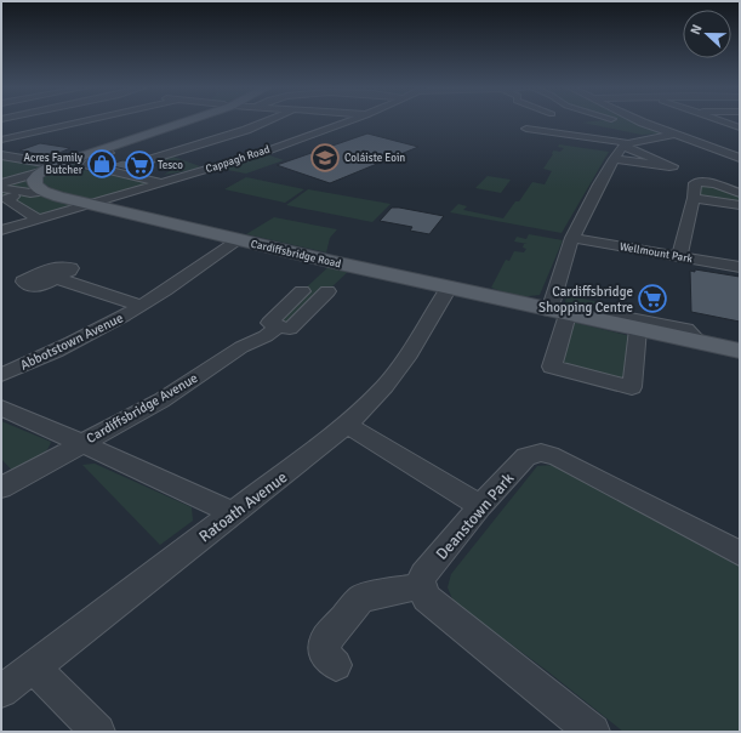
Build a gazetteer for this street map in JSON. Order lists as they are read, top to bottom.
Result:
{
  "streets": {
    "main road": ["Cardiffsbridge Road"],
    "street": [
      "Cappagh Road",
      "Wellmount Park",
      "Abbotstown Avenue",
      "Cardiffsbridge Avenue",
      "Ratoath Avenue",
      "Deanstown Park"
    ]
  },
  "crossings": [
    ["Cappagh Road", "Cardiffsbridge Road"],
    ["Cardiffsbridge Road", "Abbotstown Avenue"],
    ["Cardiffsbridge Road", "Ratoath Avenue"]
  ],
  "places": {
    "school or university": ["Coláiste Eoin"],
    "shop": ["Acres Family Butcher"],
    "supermarket": ["Tesco", "Cardiffsbridge Shopping Centre"]
  },
  "north": "left"
}
